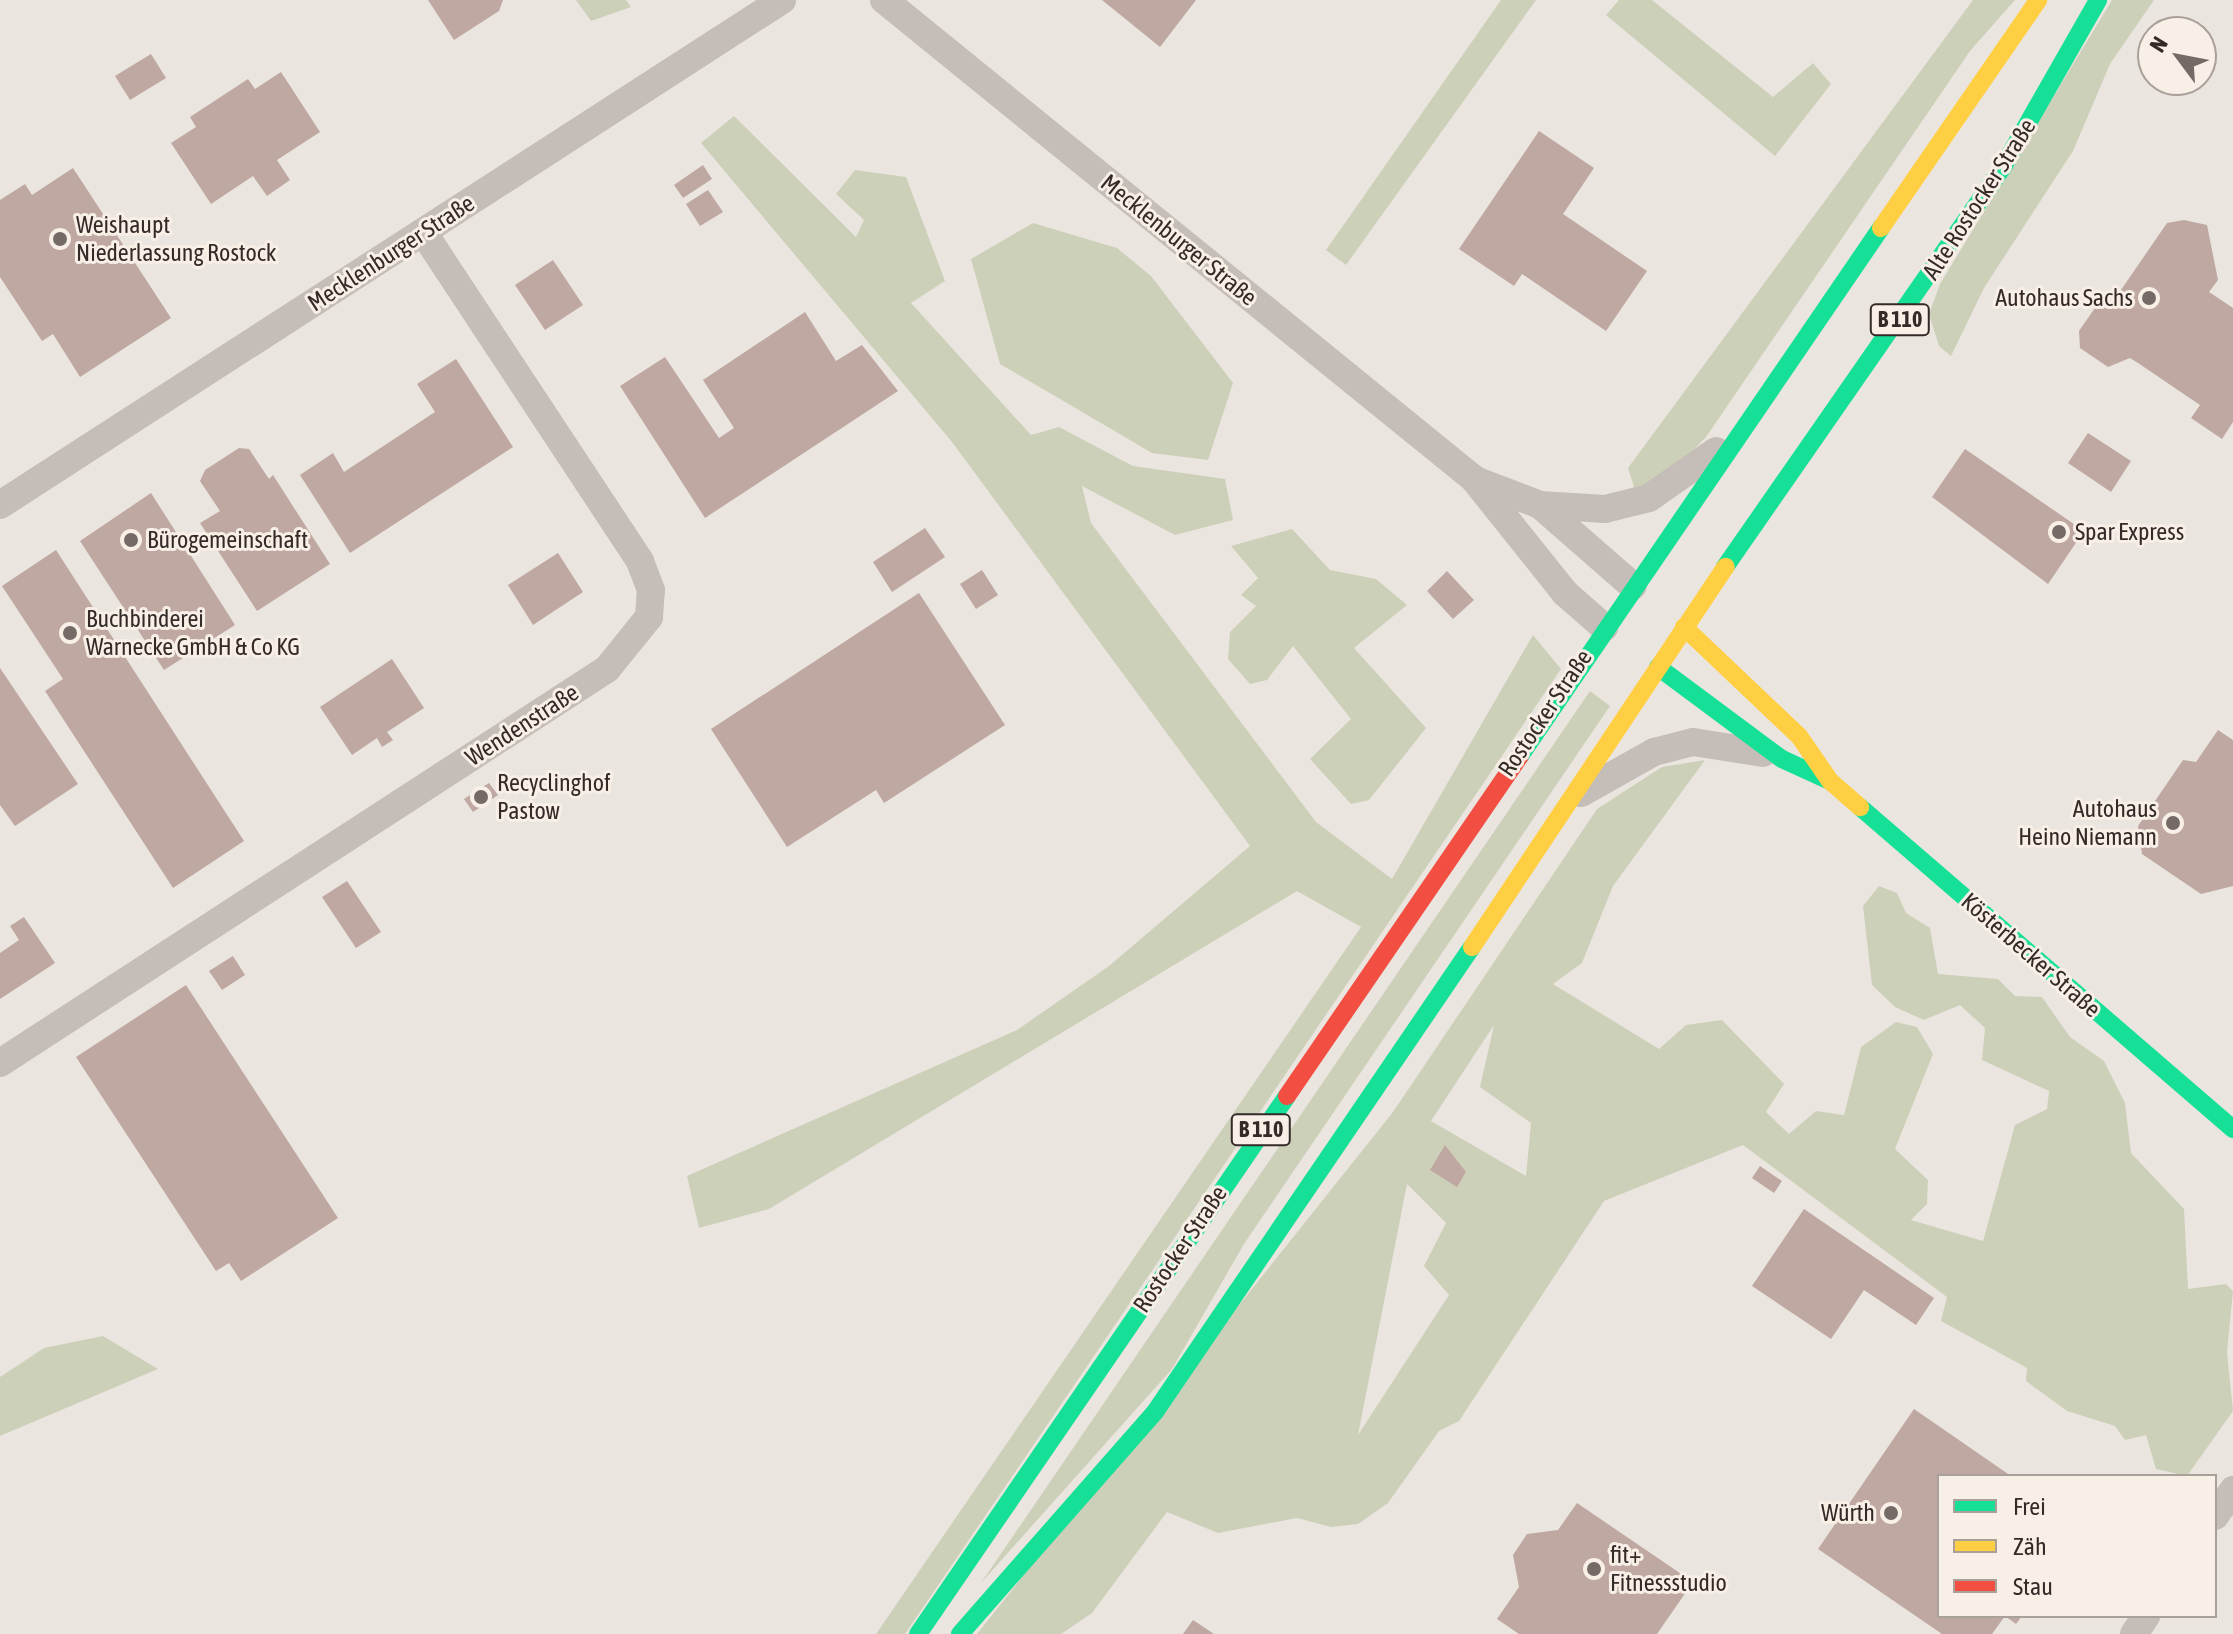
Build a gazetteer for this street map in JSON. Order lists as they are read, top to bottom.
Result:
{
  "streets": {
    "main road": [
      "Alte Rostocker Straße",
      "B 110",
      "Rostocker Straße",
      "Kösterbecker Straße"
    ],
    "street": ["Mecklenburger Straße", "Wendenstraße"]
  },
  "crossings": [
    ["Alte Rostocker Straße", "B 110"],
    ["Alte Rostocker Straße", "Kösterbecker Straße"],
    ["Mecklenburger Straße", "B 110"],
    ["Mecklenburger Straße", "Rostocker Straße"],
    ["Mecklenburger Straße", "Wendenstraße"],
    ["B 110", "Rostocker Straße"],
    ["B 110", "Kösterbecker Straße"]
  ],
  "places": [
    "Weishaupt Niederlassung Rostock",
    "Autohaus Sachs",
    "Spar Express",
    "Bürogemeinschaft",
    "Buchbinderei Warnecke GmbH & Co KG",
    "Recyclinghof Pastow",
    "Autohaus Heino Niemann",
    "Würth",
    "fit+ Fitnessstudio"
  ],
  "legend": ["Frei", "Zäh", "Stau"],
  "north": "top left"
}
